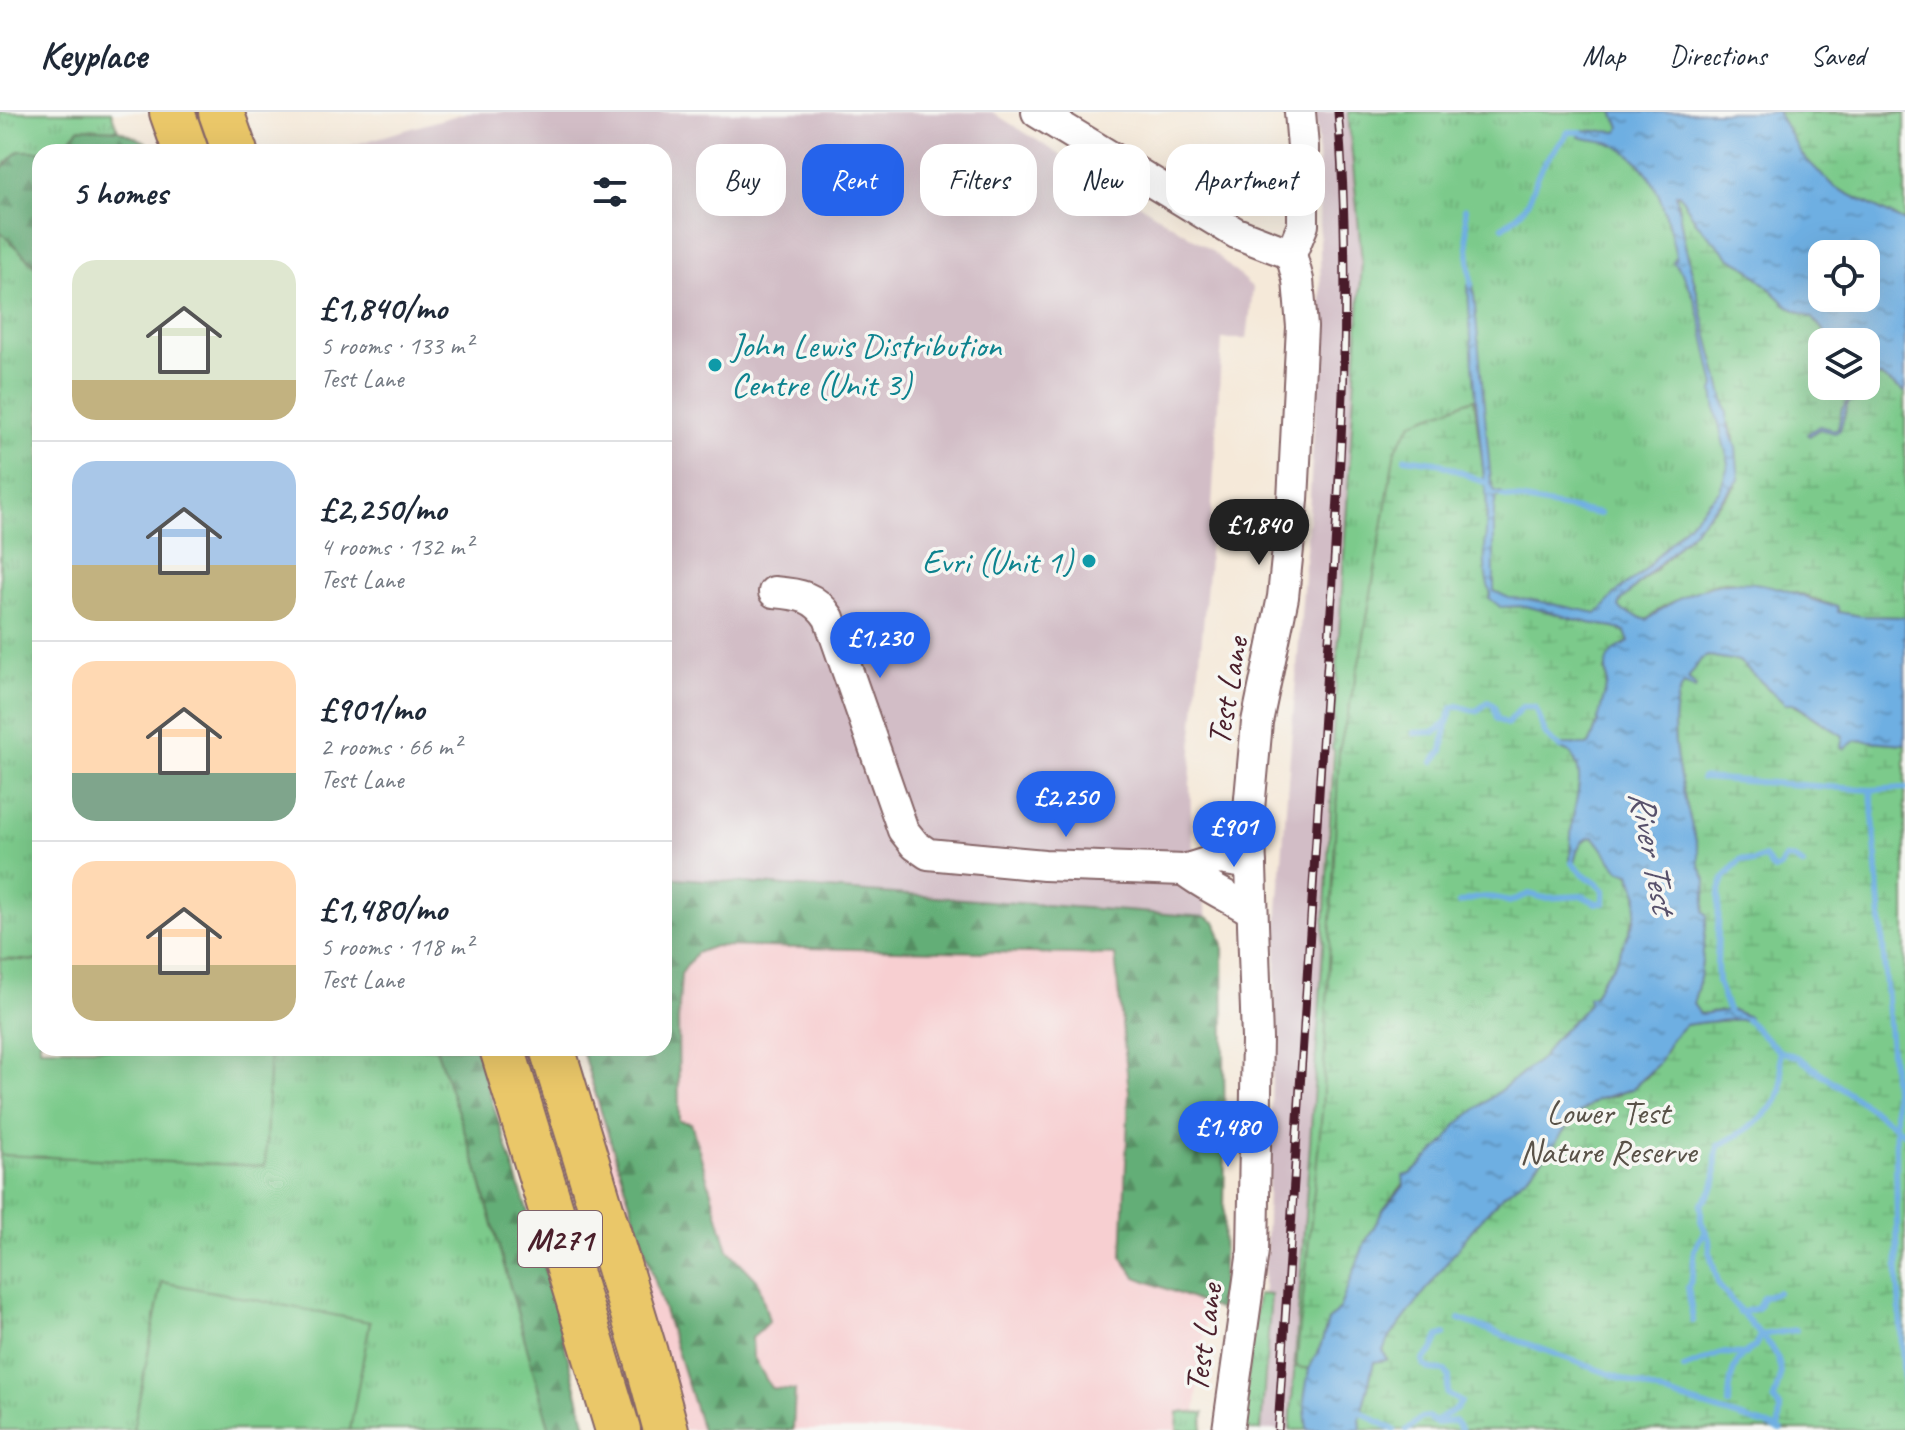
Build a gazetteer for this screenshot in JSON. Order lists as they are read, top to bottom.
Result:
{
  "streets": {
    "highway": ["M271"],
    "street": ["Test Lane"]
  },
  "water": ["River Test"],
  "parks": ["Lower Test Nature Reserve"],
  "places": ["John Lewis Distribution Centre (Unit 3)", "Evri (Unit 1)"],
  "page": {
    "header": "Keyplace",
    "nav": ["Map", "Directions", "Saved"],
    "chip": [
      "Buy",
      "Rent",
      "Filters",
      "New",
      "Apartment"
    ],
    "heading": "5 homes",
    "list": [
      {
        "name": "£1,840/mo",
        "note": "5 rooms · 133 m² · Test Lane"
      },
      {
        "name": "£2,250/mo",
        "note": "4 rooms · 132 m² · Test Lane"
      },
      {
        "name": "£901/mo",
        "note": "2 rooms · 66 m² · Test Lane"
      },
      {
        "name": "£1,480/mo",
        "note": "5 rooms · 118 m² · Test Lane"
      }
    ],
    "price": [
      "£1,840",
      "£1,230",
      "£2,250",
      "£901",
      "£1,480"
    ]
  }
}
